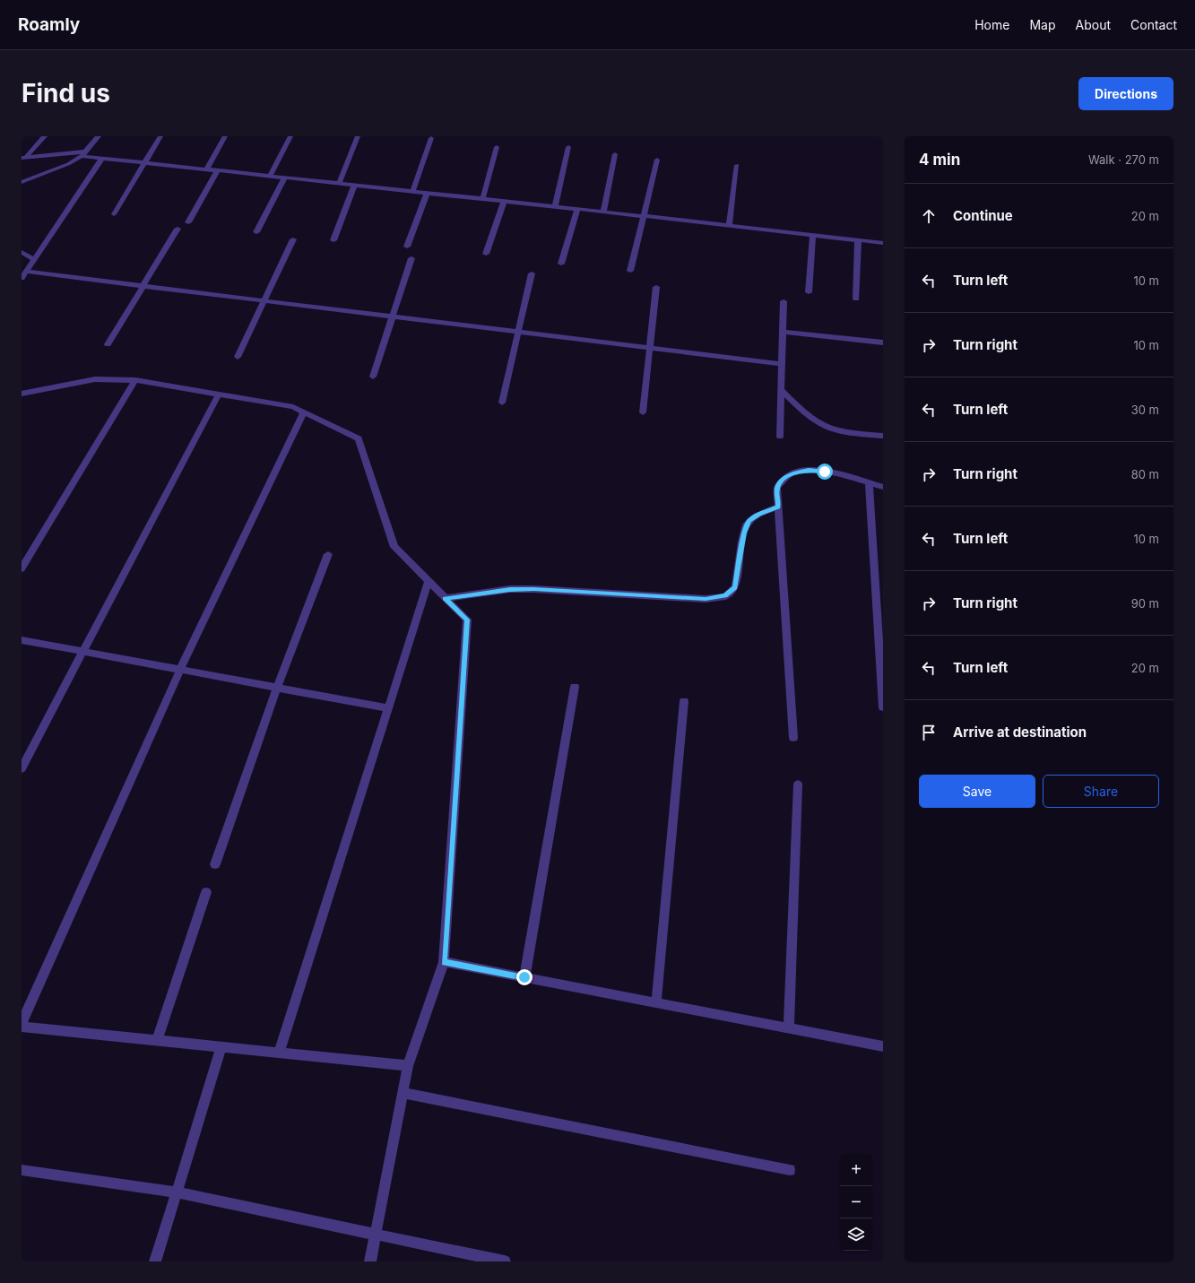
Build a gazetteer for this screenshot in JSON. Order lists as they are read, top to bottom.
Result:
{
  "page": {
    "header": "Roamly",
    "nav": [
      "Home",
      "Map",
      "About",
      "Contact"
    ],
    "buttons": [
      "Directions",
      ["Save", "Share"]
    ],
    "title": "Find us",
    "heading": ["4 min", "Walk · 270 m"],
    "list": [
      ["Continue", "20 m"],
      ["Turn left", "10 m"],
      ["Turn right", "10 m"],
      ["Turn left", "30 m"],
      ["Turn right", "80 m"],
      ["Turn left", "10 m"],
      ["Turn right", "90 m"],
      ["Turn left", "20 m"],
      "Arrive at destination"
    ],
    "map_buttons": ["+", "−"]
  }
}
